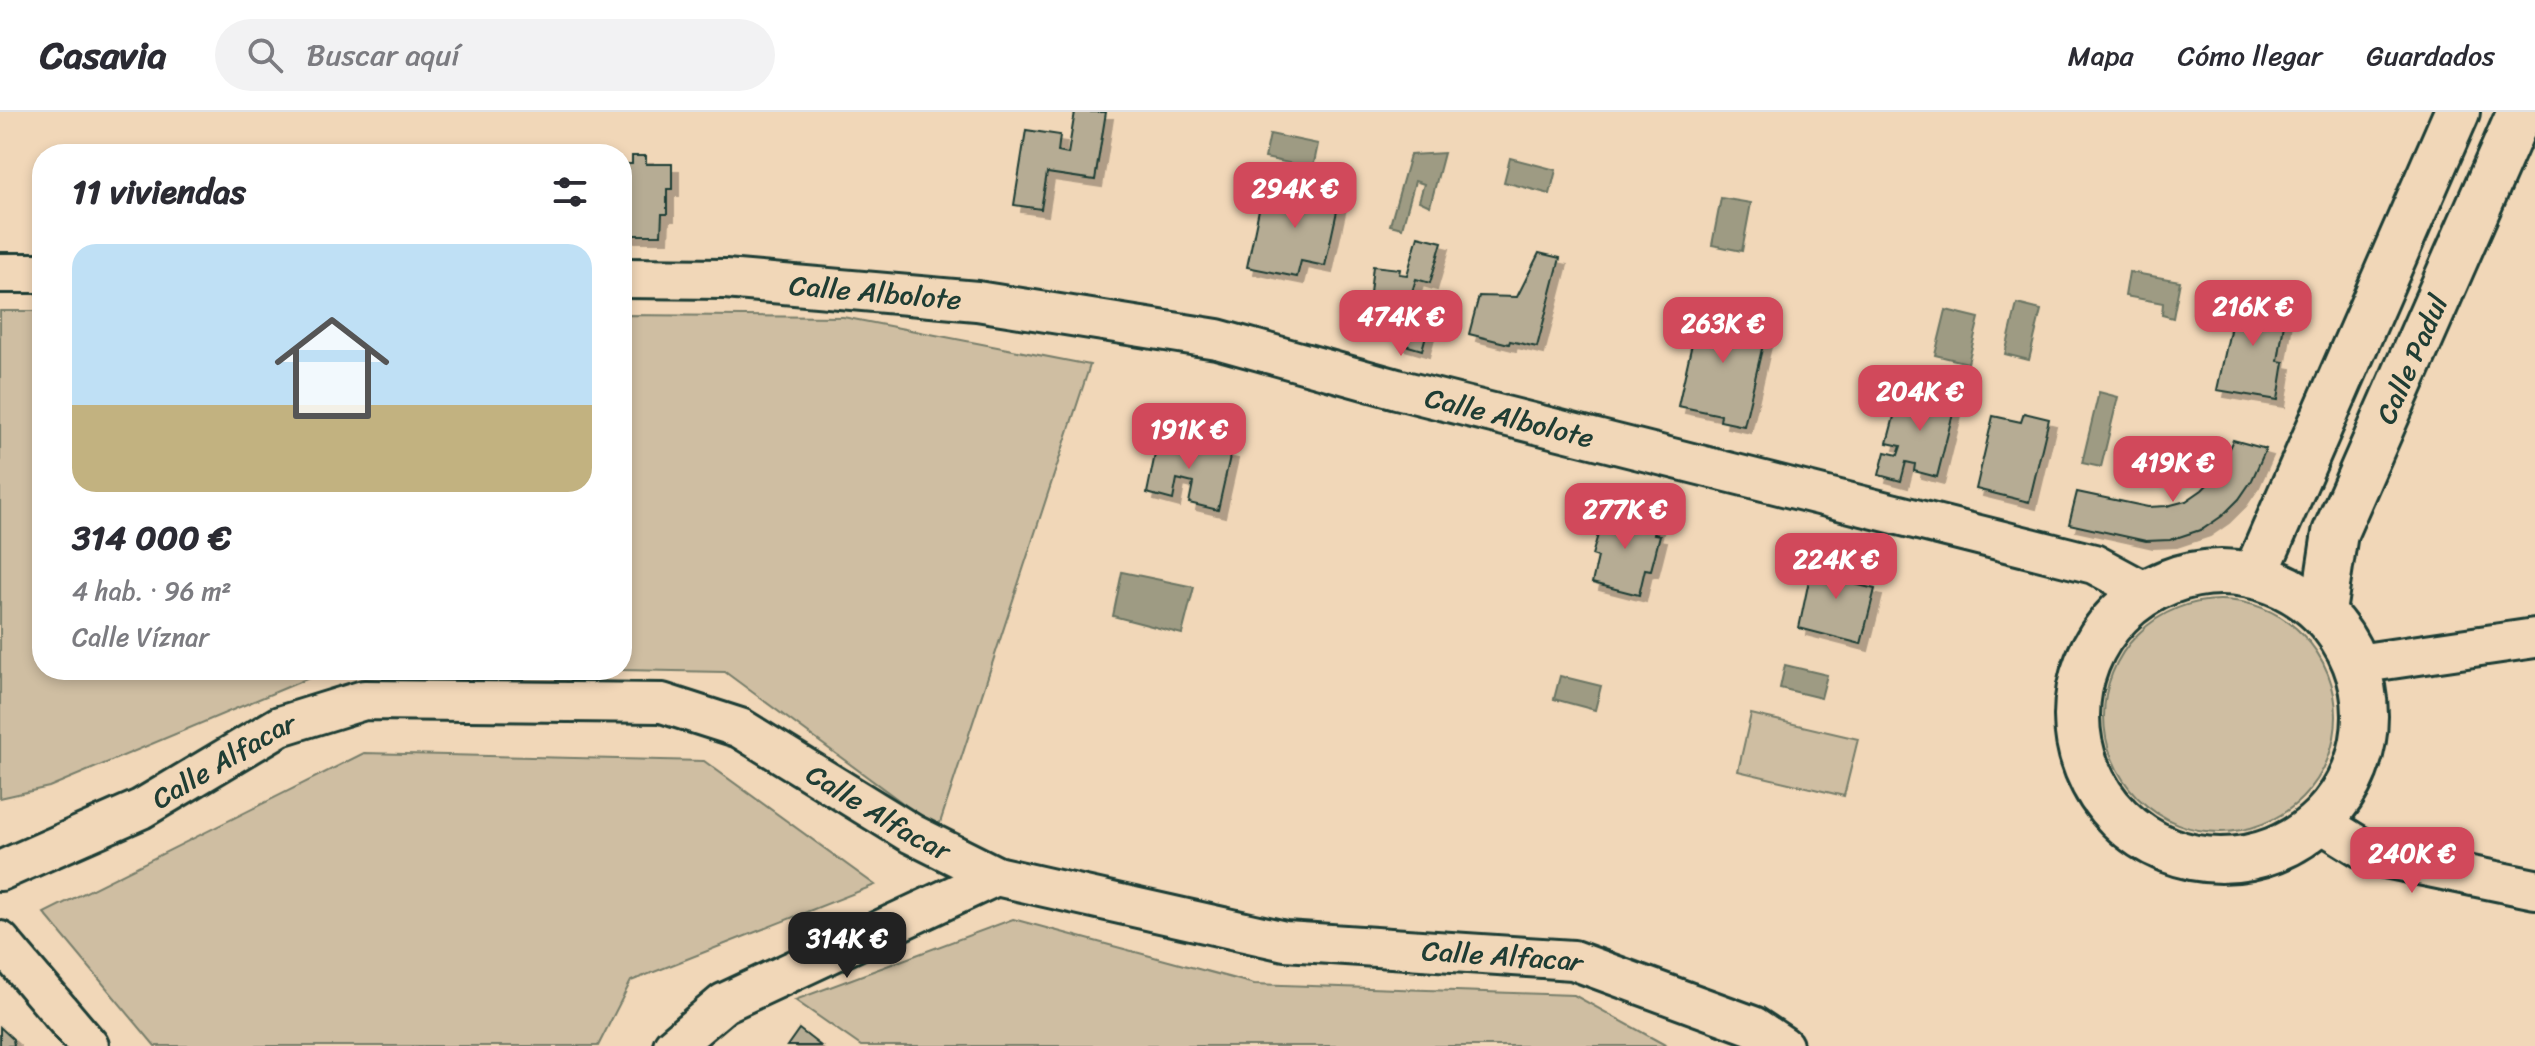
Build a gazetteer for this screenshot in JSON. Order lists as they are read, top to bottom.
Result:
{
  "streets": {
    "street": ["Calle Albolote", "Calle Padul", "Calle Alfacar"]
  },
  "page": {
    "header": "Casavia",
    "search": "Buscar aquí",
    "nav": ["Mapa", "Cómo llegar", "Guardados"],
    "heading": "11 viviendas",
    "price": [
      "294K €",
      "216K €",
      "474K €",
      "263K €",
      "204K €",
      "191K €",
      "419K €",
      "277K €",
      "224K €",
      "240K €",
      "314K €"
    ],
    "list": [
      {
        "name": "314 000 €",
        "note": "4 hab. · 96 m² · Calle Víznar"
      }
    ]
  }
}
